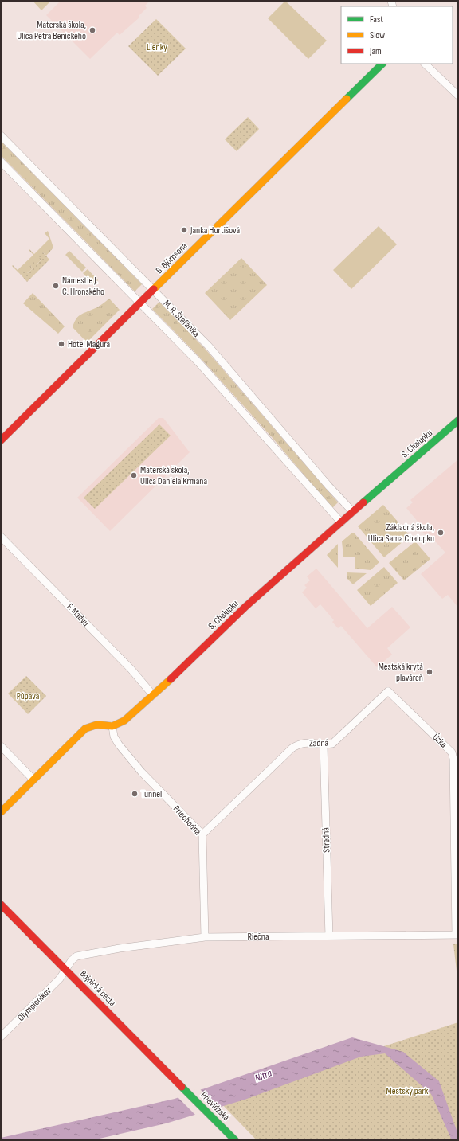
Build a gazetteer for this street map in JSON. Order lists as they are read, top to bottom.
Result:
{
  "streets": {
    "street": [
      "B. Bjőrnsona",
      "M. R. Štefánika",
      "S. Chalupku",
      "F. Madvu",
      "Úzka",
      "Zadná",
      "Priechodná",
      "Stredná",
      "Riečna",
      "Bojnická cesta",
      "Olympionikov",
      "Prievidzská"
    ]
  },
  "crossings": [
    ["B. Bjőrnsona", "M. R. Štefánika"],
    ["M. R. Štefánika", "S. Chalupku"],
    ["S. Chalupku", "F. Madvu"],
    ["S. Chalupku", "Priechodná"],
    ["Úzka", "Zadná"],
    ["Úzka", "Riečna"],
    ["Zadná", "Priechodná"],
    ["Zadná", "Stredná"],
    ["Priechodná", "Riečna"],
    ["Stredná", "Riečna"],
    ["Riečna", "Bojnická cesta"],
    ["Riečna", "Olympionikov"],
    ["Bojnická cesta", "Olympionikov"],
    ["Bojnická cesta", "Prievidzská"]
  ],
  "water": ["Nitra"],
  "parks": ["Lienky", "Púpava", "Mestský park"],
  "places": [
    "Materská škola, Ulica Petra Benického",
    "Janka Hurtišová",
    "Námestie J. C. Hronského",
    "Hotel Magura",
    "Materská škola, Ulica Daniela Krmana",
    "Základná škola, Ulica Sama Chalupku",
    "Mestská krytá plaváreň",
    "Tunnel"
  ],
  "legend": ["Fast", "Slow", "Jam"]
}
